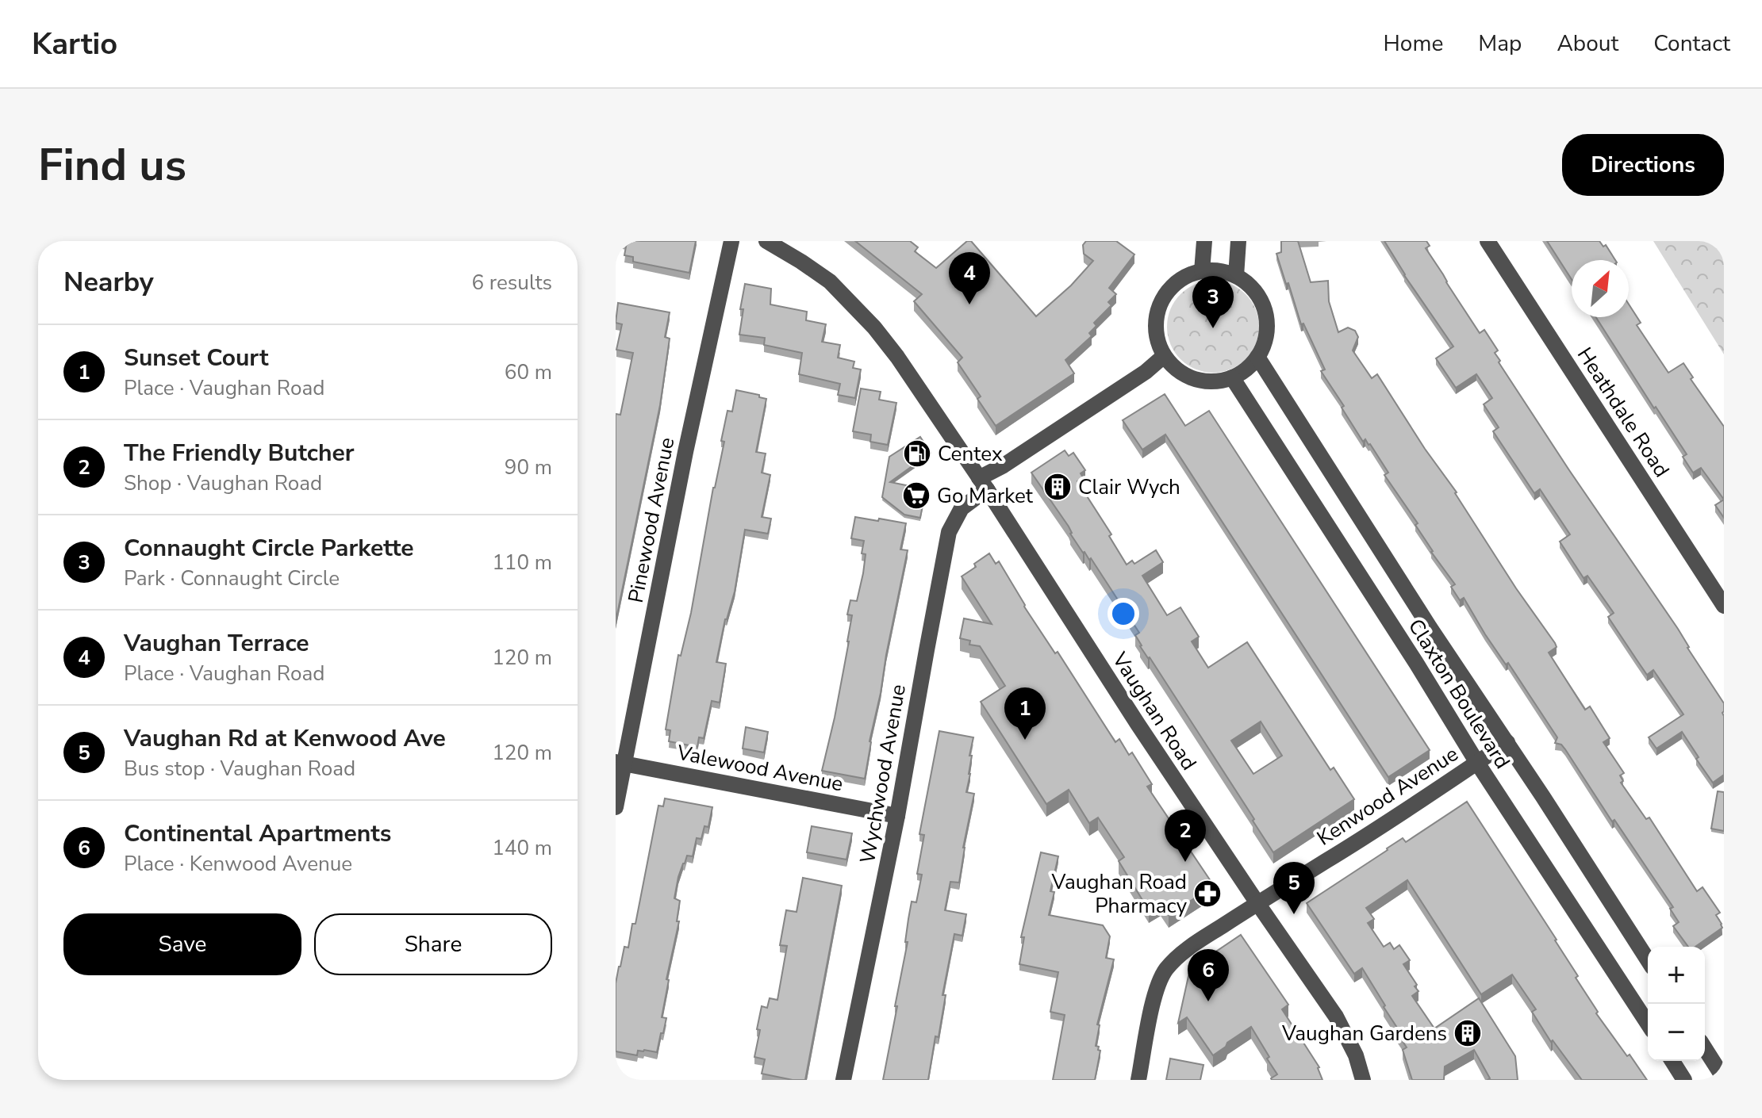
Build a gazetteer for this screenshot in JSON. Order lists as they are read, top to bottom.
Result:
{
  "streets": {
    "street": [
      "Heathdale Road",
      "Pinewood Avenue",
      "Claxton Boulevard",
      "Vaughan Road",
      "Valewood Avenue",
      "Wychwood Avenue",
      "Kenwood Avenue"
    ]
  },
  "crossings": [
    ["Pinewood Avenue", "Valewood Avenue"],
    ["Claxton Boulevard", "Wychwood Avenue"],
    ["Claxton Boulevard", "Kenwood Avenue"],
    ["Vaughan Road", "Wychwood Avenue"],
    ["Vaughan Road", "Kenwood Avenue"],
    ["Valewood Avenue", "Wychwood Avenue"]
  ],
  "places": {
    "fuel station": ["Centex"],
    "building": ["Clair Wych", "Vaughan Gardens"],
    "supermarket": ["Go Market"],
    "pharmacy": ["Vaughan Road Pharmacy"]
  },
  "north": "top right",
  "page": {
    "header": "Kartio",
    "nav": [
      "Home",
      "Map",
      "About",
      "Contact"
    ],
    "buttons": [
      "Directions",
      ["Save", "Share"]
    ],
    "title": "Find us",
    "heading": ["Nearby", "6 results"],
    "pins": [
      "4",
      "3",
      "1",
      "2",
      "5",
      "6"
    ],
    "list": [
      {
        "mark": "1",
        "name": "Sunset Court",
        "note": "Place · Vaughan Road",
        "value": "60 m"
      },
      {
        "mark": "2",
        "name": "The Friendly Butcher",
        "note": "Shop · Vaughan Road",
        "value": "90 m"
      },
      {
        "mark": "3",
        "name": "Connaught Circle Parkette",
        "note": "Park · Connaught Circle",
        "value": "110 m"
      },
      {
        "mark": "4",
        "name": "Vaughan Terrace",
        "note": "Place · Vaughan Road",
        "value": "120 m"
      },
      {
        "mark": "5",
        "name": "Vaughan Rd at Kenwood Ave",
        "note": "Bus stop · Vaughan Road",
        "value": "120 m"
      },
      {
        "mark": "6",
        "name": "Continental Apartments",
        "note": "Place · Kenwood Avenue",
        "value": "140 m"
      }
    ],
    "map_buttons": ["+", "−"]
  }
}
